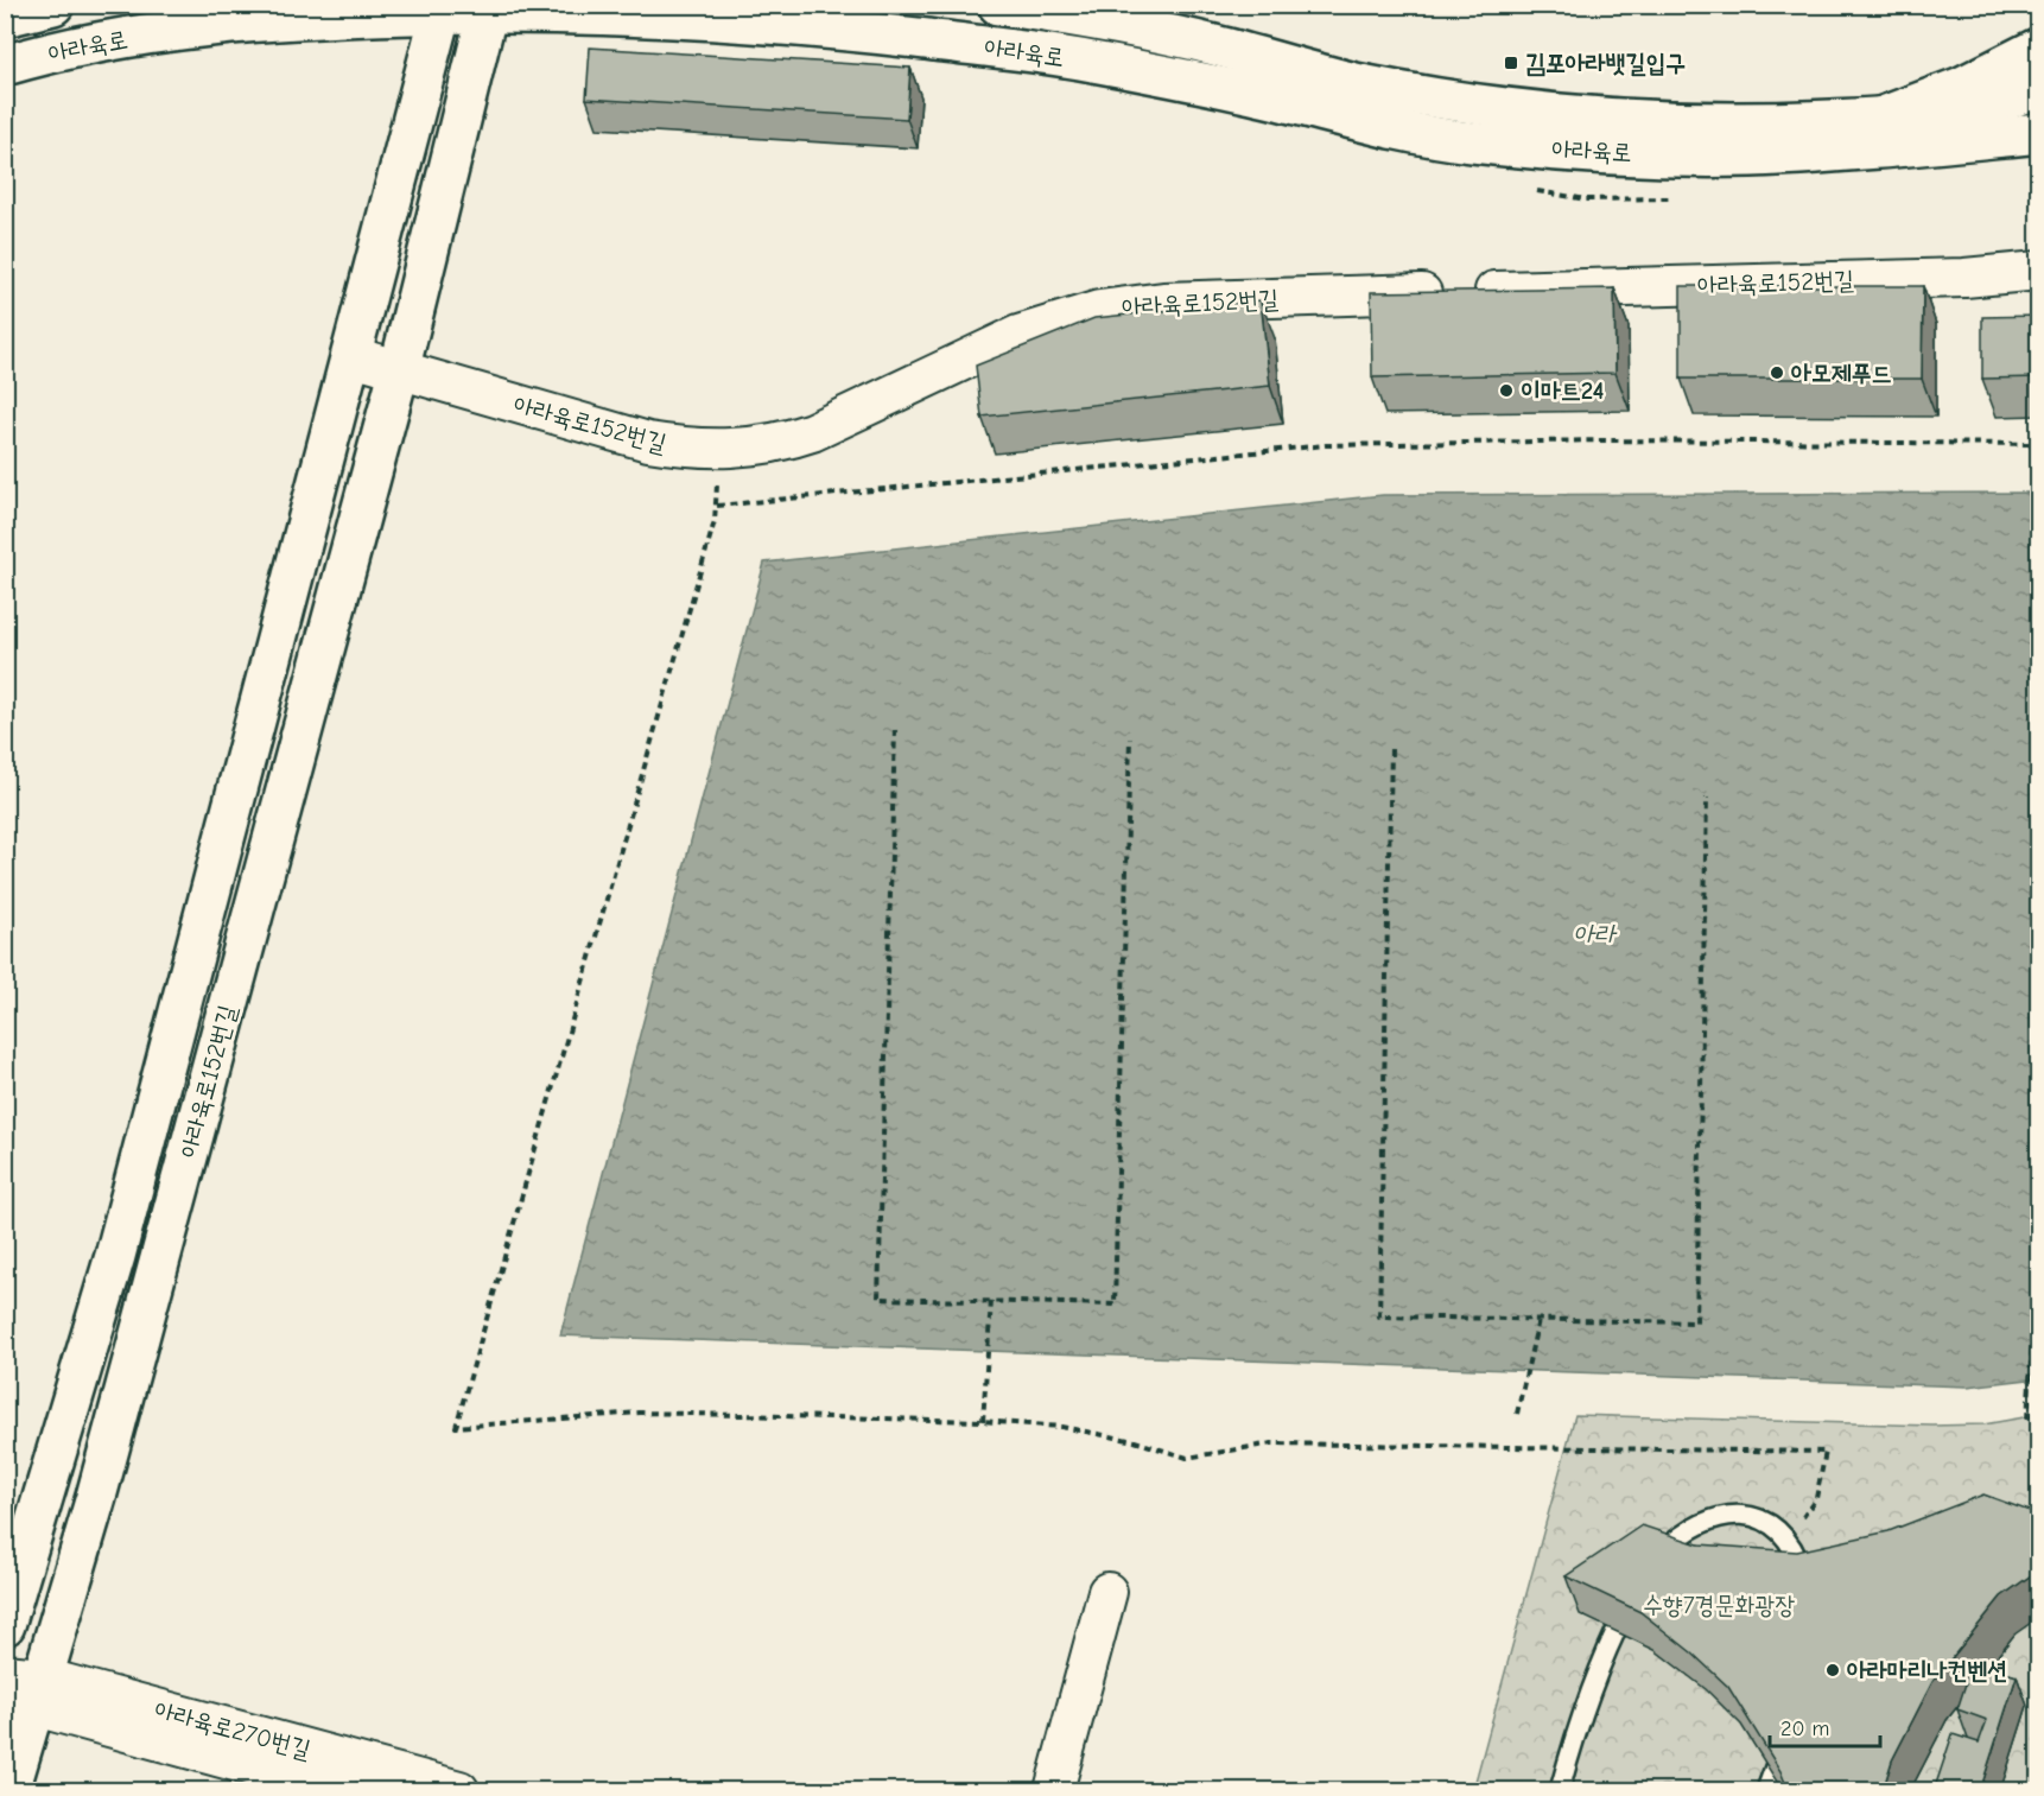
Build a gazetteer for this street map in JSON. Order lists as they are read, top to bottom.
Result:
{
  "streets": {
    "main road": ["아라육로", "아라육로152번길"],
    "street": ["아라육로270번길"]
  },
  "crossings": [
    ["아라육로", "아라육로152번길"],
    ["아라육로152번길", "아라육로270번길"]
  ],
  "water": ["아라"],
  "parks": ["수향7경문화광장"],
  "places": {
    "transit": ["김포아라뱃길입구"],
    "other": ["아모제푸드", "이마트24", "아라마리나컨벤션"]
  },
  "scale_bar": "20 m"
}
